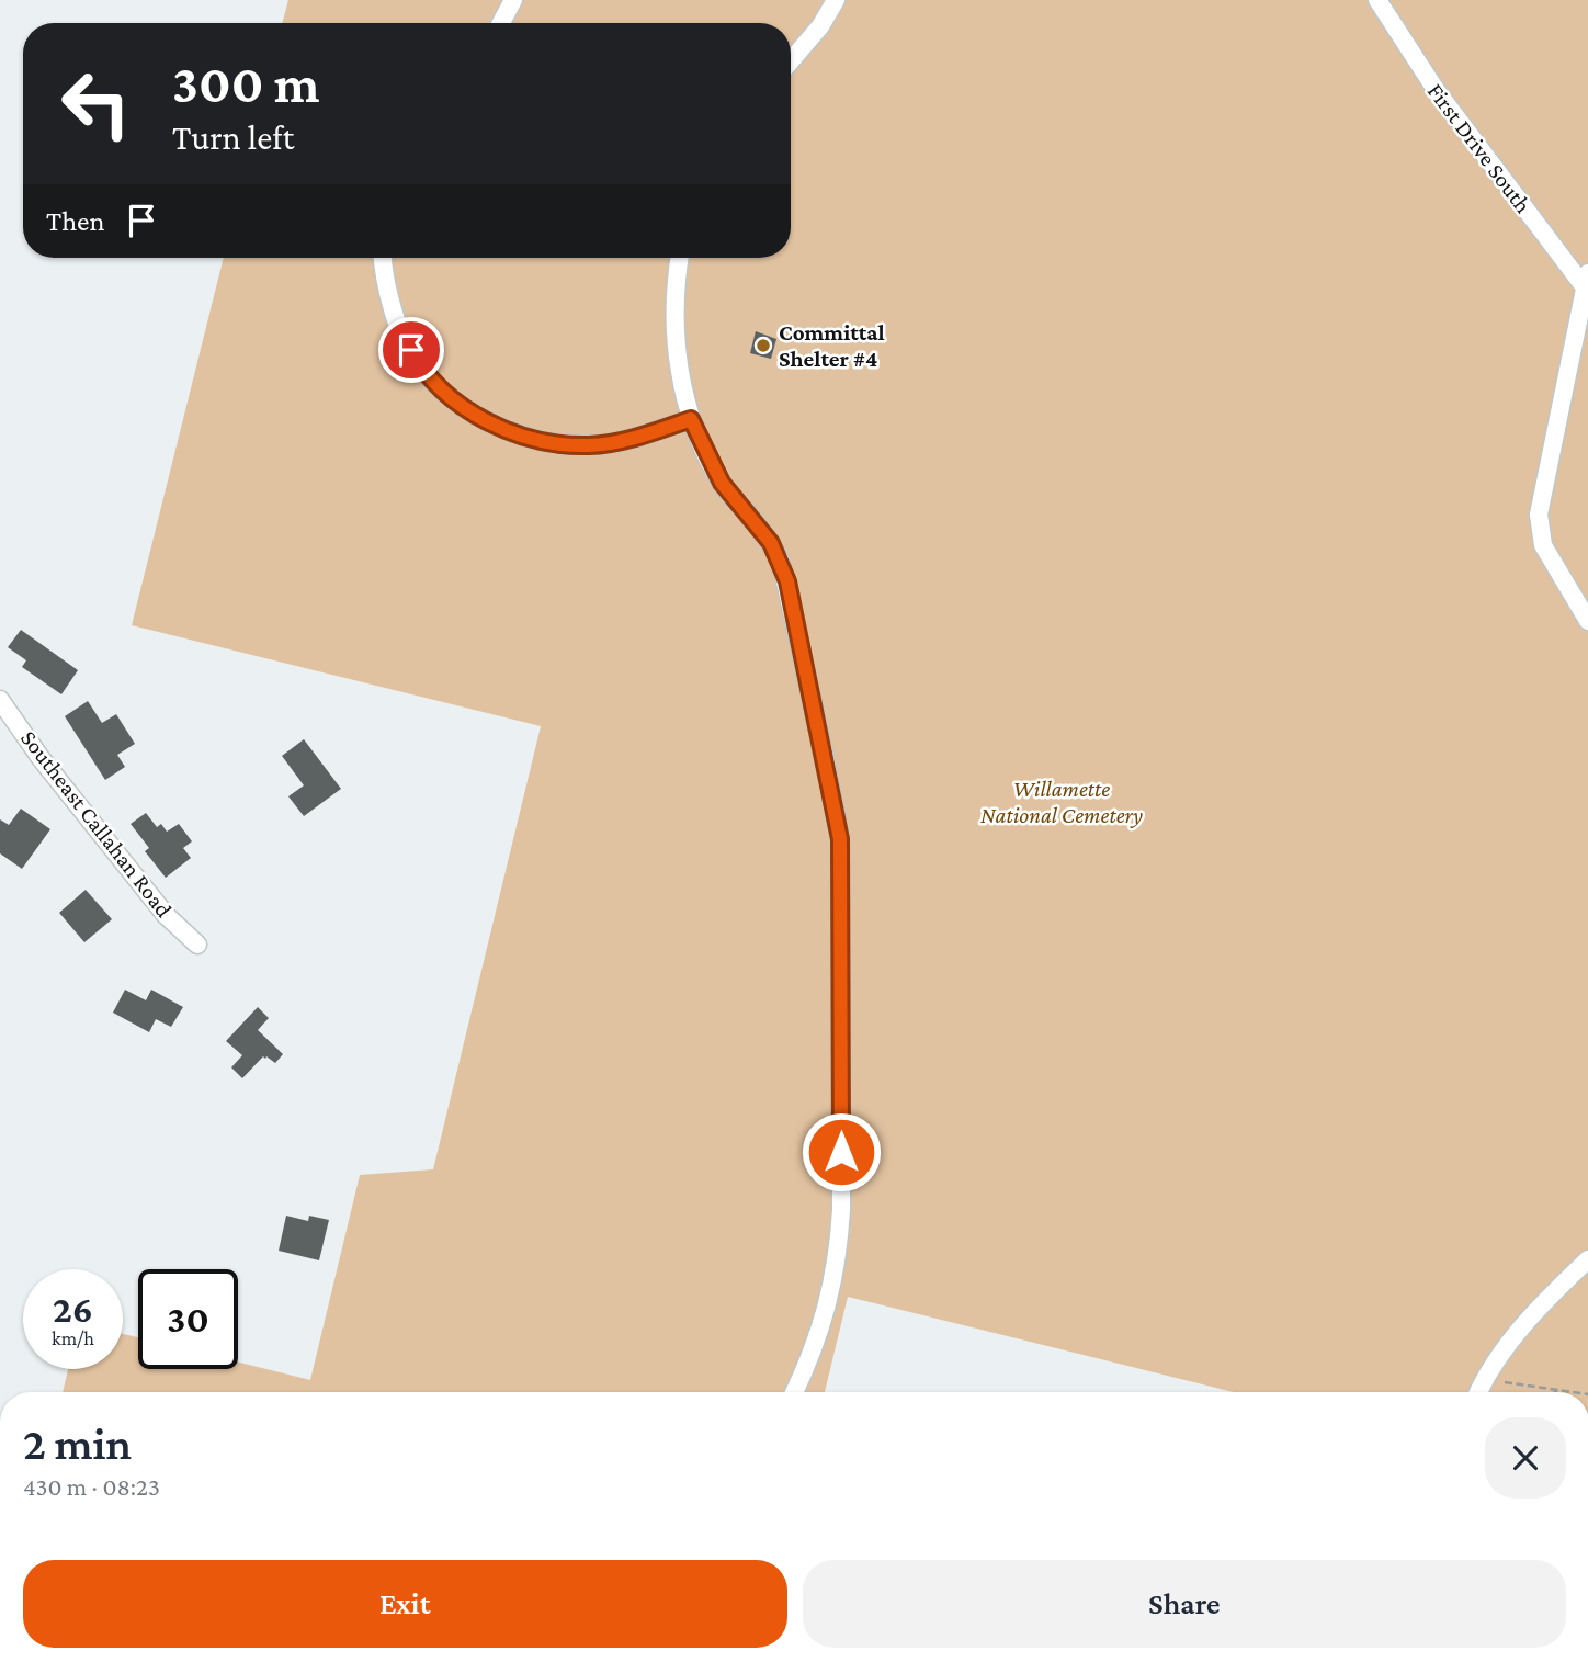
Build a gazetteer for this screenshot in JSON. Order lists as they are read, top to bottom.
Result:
{
  "streets": {
    "street": ["First Drive South", "Southeast Callahan Road"]
  },
  "parks": ["Willamette National Cemetery"],
  "places": ["Committal Shelter #4"],
  "page": {
    "turn": ["300 m", "Turn left"],
    "then": "Then",
    "speed": "26 km/h",
    "limit": "30",
    "heading": ["2 min", "430 m · 08:23"],
    "buttons": ["Exit", "Share"]
  }
}
